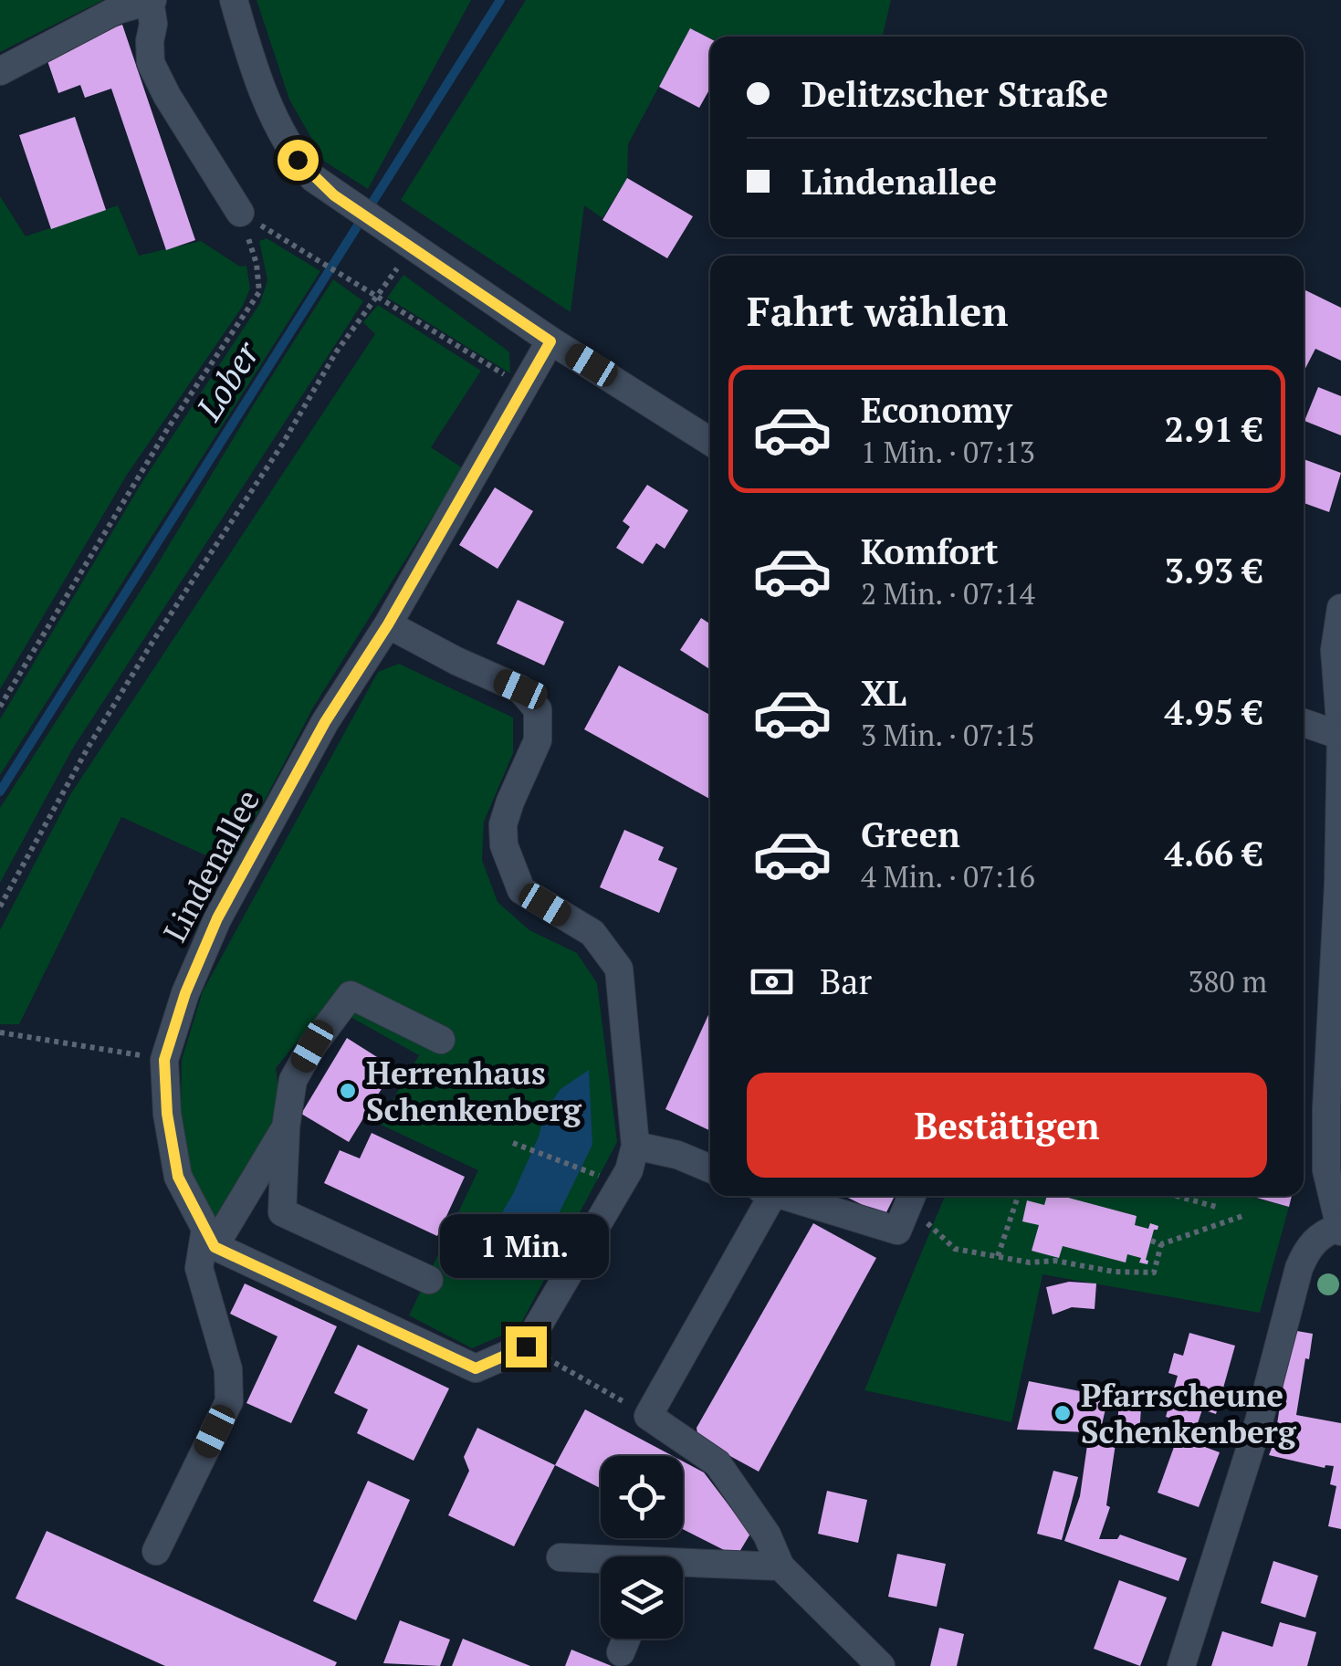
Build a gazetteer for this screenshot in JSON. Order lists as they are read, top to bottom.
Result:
{
  "streets": {
    "street": ["Lindenallee"]
  },
  "water": ["Lober"],
  "places": ["Herrenhaus Schenkenberg", "Pfarrscheune Schenkenberg"],
  "page": {
    "banner": ["Delitzscher Straße", "Lindenallee"],
    "heading": "Fahrt wählen",
    "list": [
      {
        "name": "Economy",
        "note": "1 Min. · 07:13",
        "value": "2.91 €"
      },
      {
        "name": "Komfort",
        "note": "2 Min. · 07:14",
        "value": "3.93 €"
      },
      {
        "name": "XL",
        "note": "3 Min. · 07:15",
        "value": "4.95 €"
      },
      {
        "name": "Green",
        "note": "4 Min. · 07:16",
        "value": "4.66 €"
      }
    ],
    "pay": ["Bar", "380 m"],
    "buttons": "Bestätigen",
    "bubble": "1 Min."
  }
}
